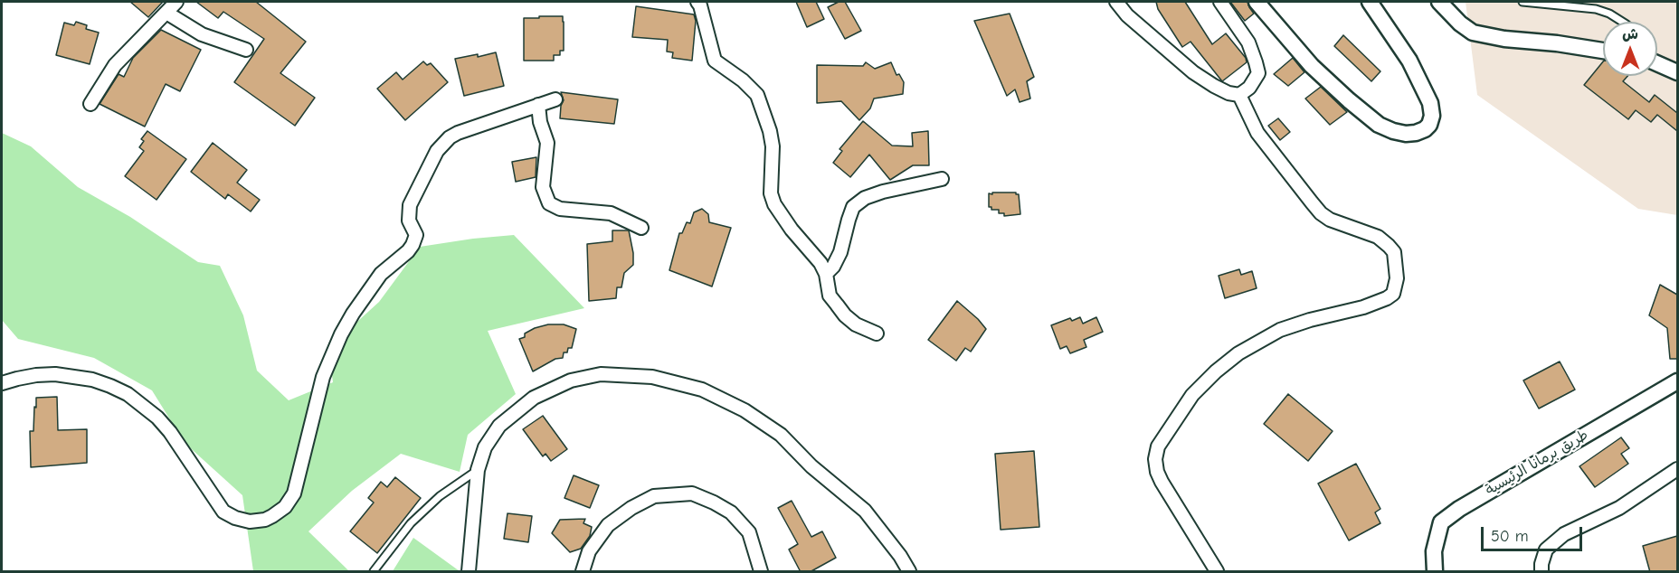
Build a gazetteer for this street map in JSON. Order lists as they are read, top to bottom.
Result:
{
  "streets": {
    "street": ["طريق برمانا الرئيسية"]
  },
  "scale_bar": "50 m",
  "north": "top"
}
